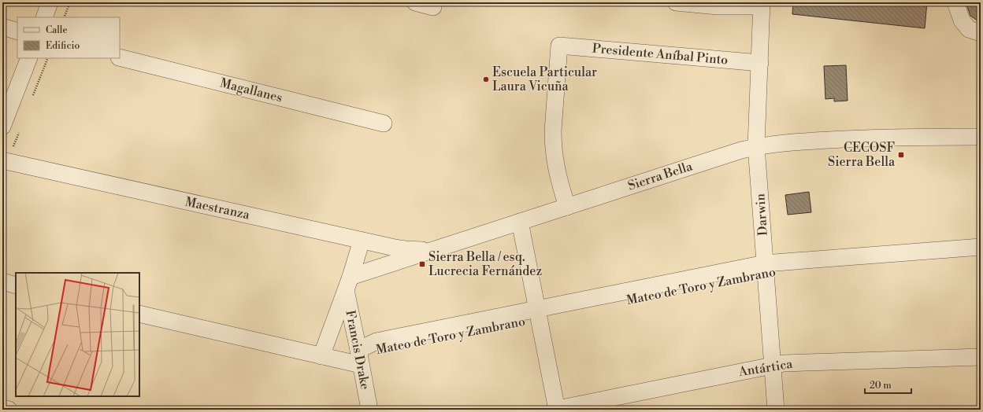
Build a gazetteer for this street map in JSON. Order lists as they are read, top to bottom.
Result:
{
  "streets": {
    "street": [
      "Presidente Aníbal Pinto",
      "Magallanes",
      "Sierra Bella",
      "Maestranza",
      "Darwin",
      "Mateo de Toro y Zambrano",
      "Francis Drake",
      "Antártica"
    ]
  },
  "crossings": [
    ["Presidente Aníbal Pinto", "Sierra Bella"],
    ["Presidente Aníbal Pinto", "Darwin"],
    ["Sierra Bella", "Maestranza"],
    ["Sierra Bella", "Darwin"],
    ["Sierra Bella", "Francis Drake"],
    ["Darwin", "Mateo de Toro y Zambrano"],
    ["Darwin", "Antártica"],
    ["Mateo de Toro y Zambrano", "Francis Drake"]
  ],
  "places": {
    "other": ["Escuela Particular Laura Vicuña"],
    "transit": ["CECOSF Sierra Bella", "Sierra Bella / esq. Lucrecia Fernández"]
  },
  "legend": ["Calle", "Edificio"],
  "scale_bar": "20 m"
}
